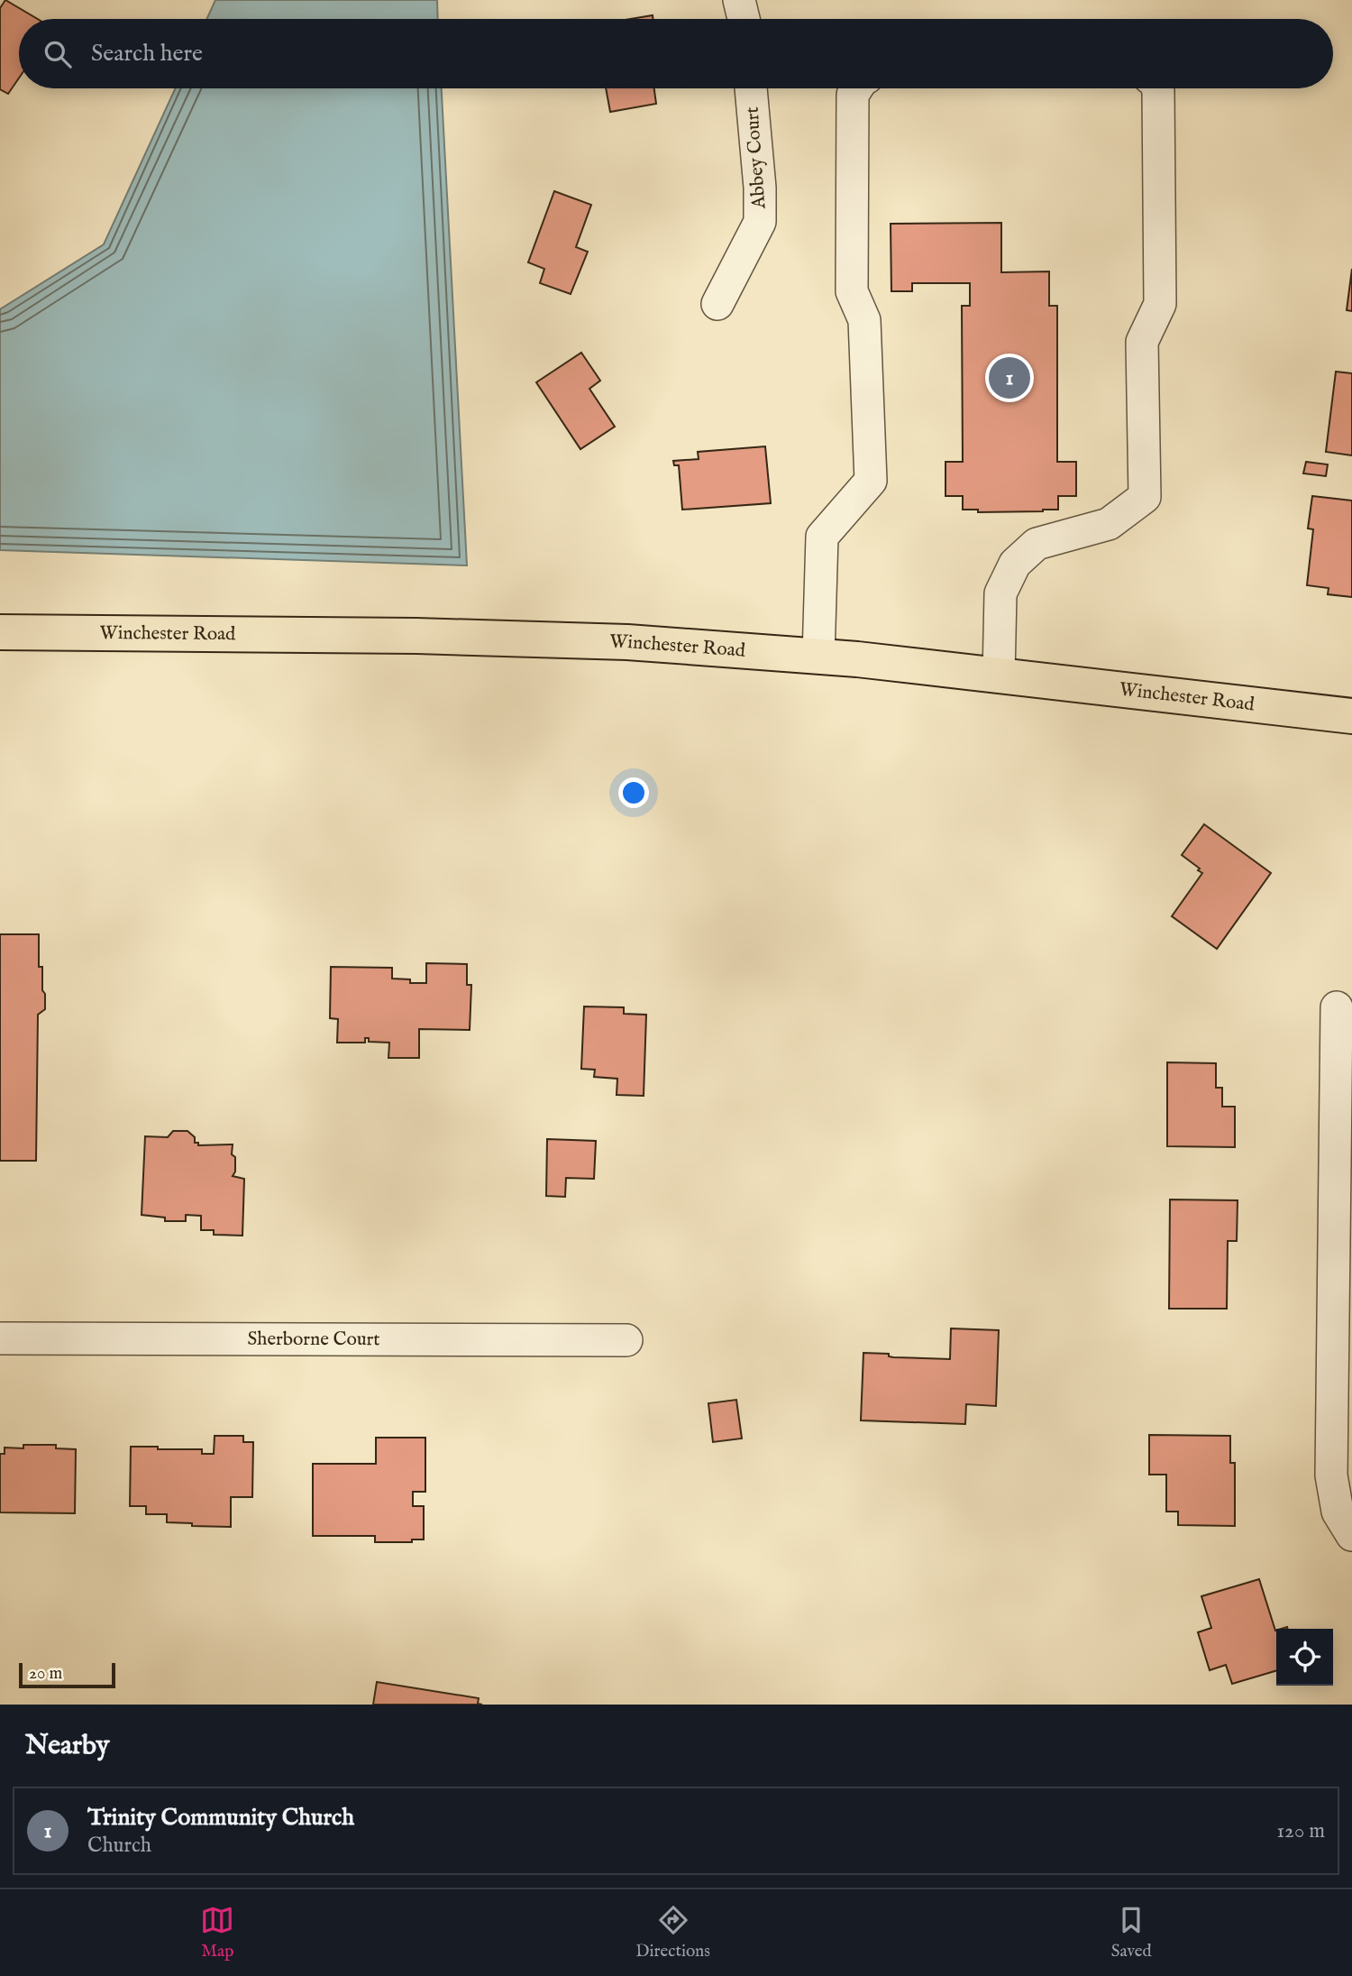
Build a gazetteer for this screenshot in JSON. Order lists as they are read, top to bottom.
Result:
{
  "streets": {
    "main road": ["Winchester Road"],
    "street": ["Abbey Court", "Sherborne Court"]
  },
  "scale_bar": "20 m",
  "page": {
    "search": "Search here",
    "pins": "1",
    "scale": "20 m",
    "heading": "Nearby",
    "list": [
      {
        "mark": "1",
        "name": "Trinity Community Church",
        "note": "Church",
        "value": "120 m"
      }
    ],
    "nav": ["Map", "Directions", "Saved"]
  }
}
